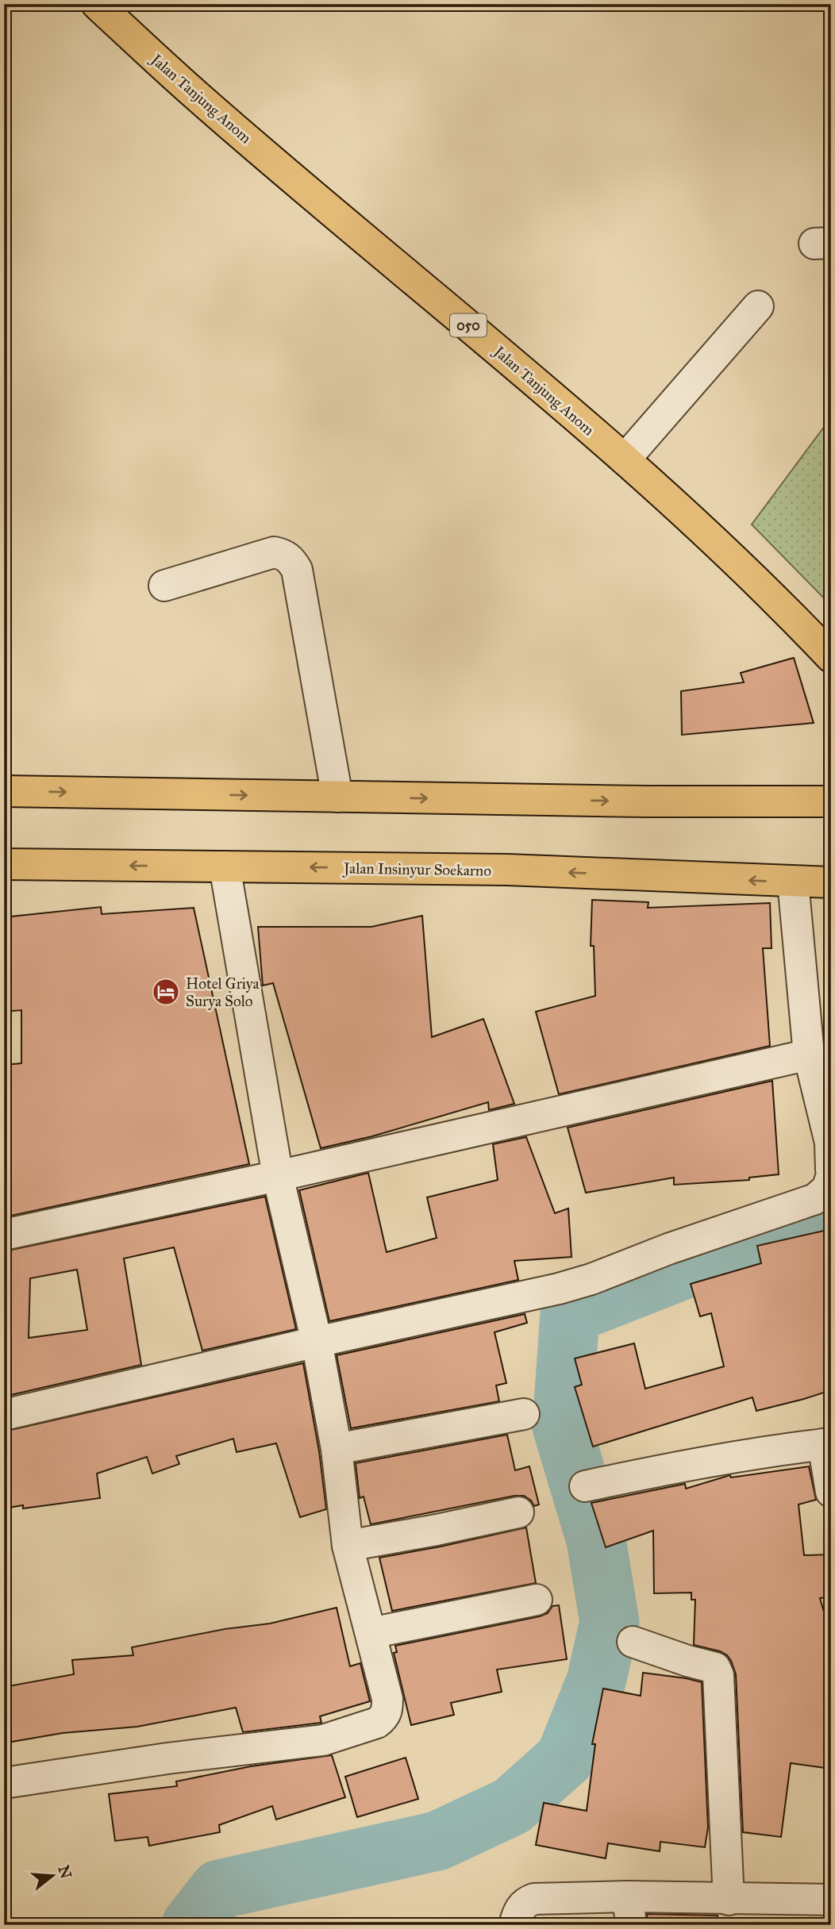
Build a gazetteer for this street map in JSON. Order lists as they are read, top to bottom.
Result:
{
  "streets": {
    "main road": ["Jalan Tanjung Anom", "050", "Jalan Insinyur Soekarno"]
  },
  "places": {
    "hotel": ["Hotel Griya Surya Solo"]
  },
  "north": "right"
}
